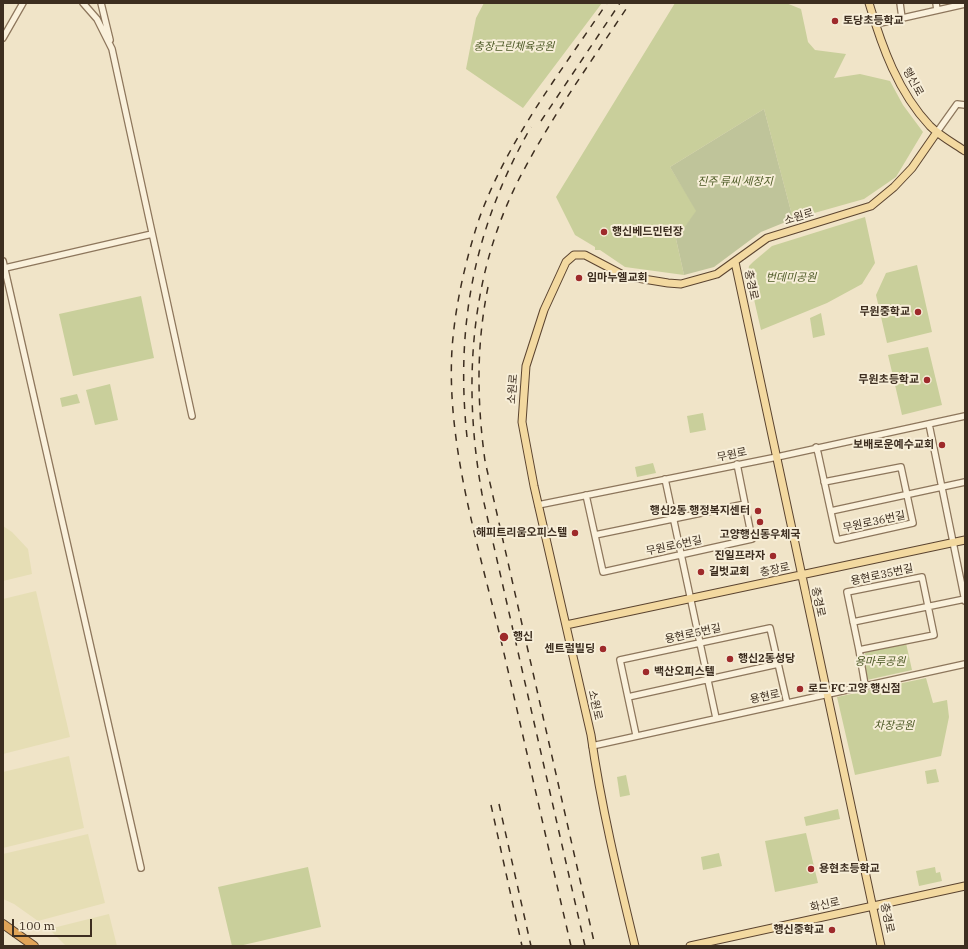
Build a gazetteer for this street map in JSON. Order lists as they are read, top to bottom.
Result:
{
  "streets": {
    "main road": [
      "행신로",
      "소원로",
      "충경로",
      "충장로",
      "화신로"
    ],
    "street": [
      "무원로",
      "무원로36번길",
      "무원로6번길",
      "용현로35번길",
      "용현로5번길",
      "용현로"
    ]
  },
  "crossings": [
    ["행신로", "소원로"],
    ["소원로", "충경로"],
    ["소원로", "무원로"],
    ["소원로", "충장로"],
    ["소원로", "용현로"],
    ["충경로", "무원로"],
    ["충경로", "충장로"],
    ["충경로", "용현로"],
    ["충경로", "화신로"],
    ["무원로", "무원로36번길"],
    ["무원로", "무원로6번길"],
    ["용현로35번길", "용현로"],
    ["용현로5번길", "용현로"]
  ],
  "parks": [
    "충장근린체육공원",
    "진주 류씨 세장지",
    "번데미공원",
    "용마루공원",
    "차장공원"
  ],
  "places": [
    "토당초등학교",
    "행신베드민턴장",
    "임마누엘교회",
    "무원중학교",
    "무원초등학교",
    "보배로운예수교회",
    "행신2동 행정복지센터",
    "고양행신동우체국",
    "해피트리움오피스텔",
    "진일프라자",
    "길벗교회",
    "행신",
    "센트럴빌딩",
    "행신2동성당",
    "백산오피스텔",
    "로드 FC 고양 행신점",
    "용현초등학교",
    "행신중학교"
  ],
  "scale_bar": "100 m"
}
